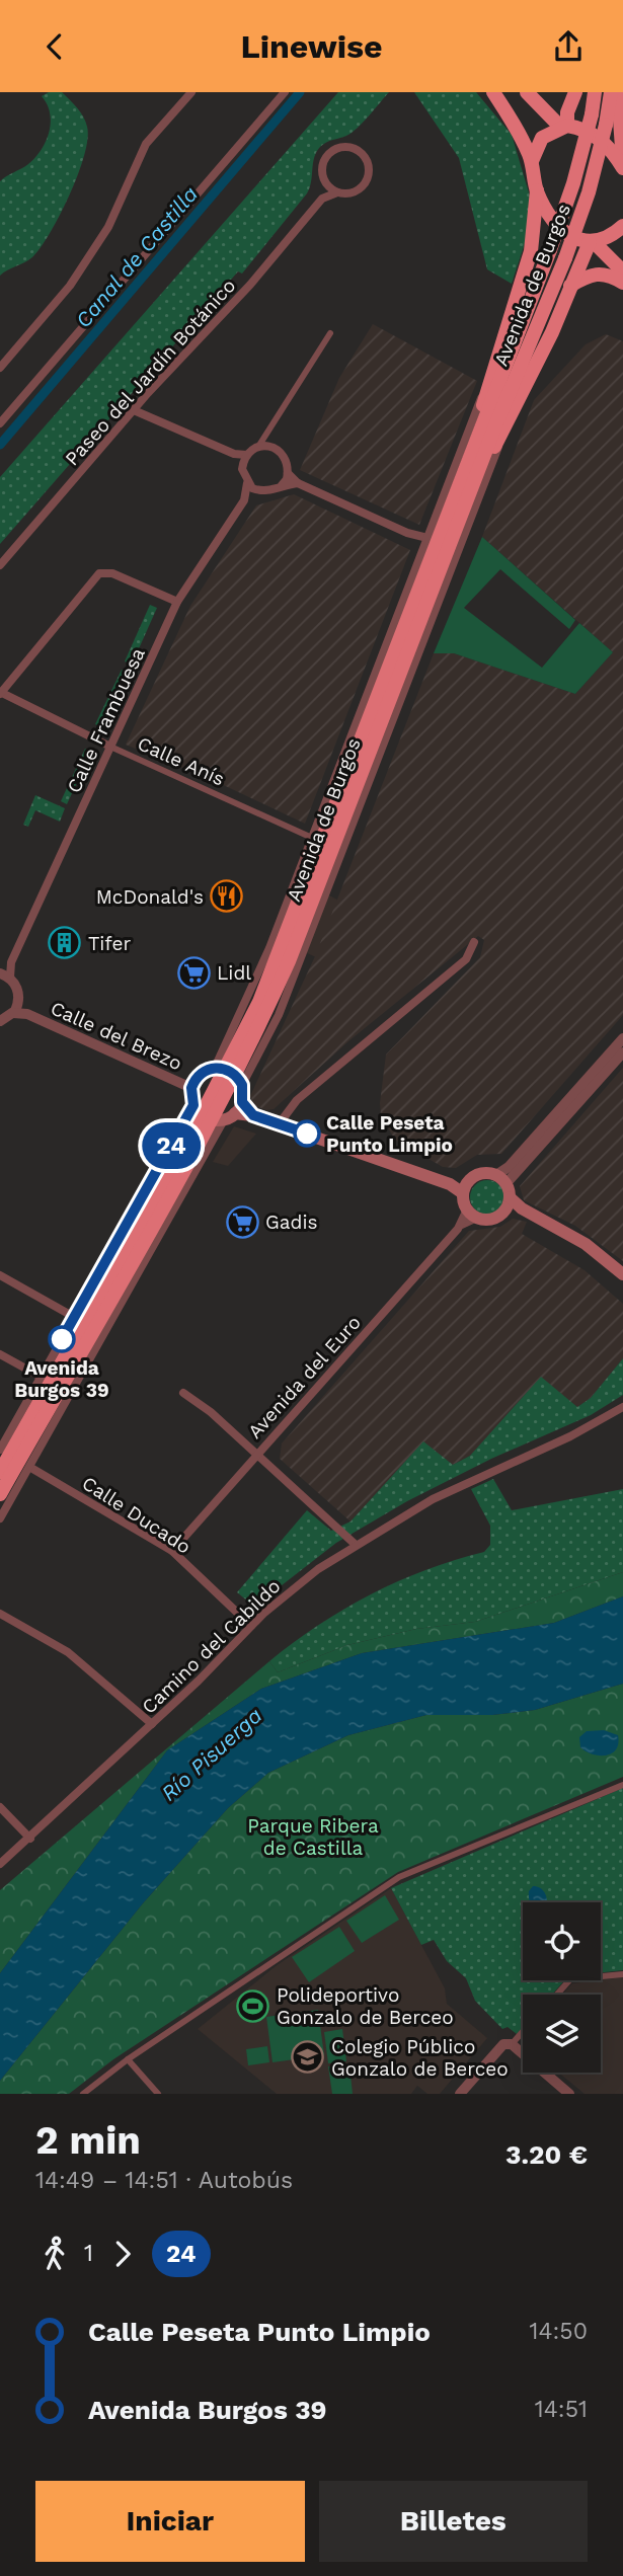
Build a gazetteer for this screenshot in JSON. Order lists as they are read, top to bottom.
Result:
{
  "streets": {
    "highway": ["Avenida de Burgos"],
    "street": [
      "Paseo del Jardín Botánico",
      "Calle Frambuesa",
      "Calle Anís",
      "Calle del Brezo",
      "Avenida del Euro",
      "Calle Ducado",
      "Camino del Cabildo"
    ]
  },
  "crossings": [
    ["Avenida de Burgos", "Calle Anís"],
    ["Avenida de Burgos", "Calle Ducado"],
    ["Calle Frambuesa", "Calle Anís"],
    ["Avenida del Euro", "Calle Ducado"],
    ["Calle Ducado", "Camino del Cabildo"]
  ],
  "water": ["Canal de Castilla", "Río Pisuerga"],
  "parks": ["Parque Ribera de Castilla"],
  "places": {
    "restaurant": ["McDonald's"],
    "building": ["Tifer"],
    "supermarket": ["Lidl", "Gadis"],
    "other": ["Calle Peseta Punto Limpio", "Avenida Burgos 39"],
    "sports": ["Polideportivo Gonzalo de Berceo"],
    "school or university": ["Colegio Público Gonzalo de Berceo"]
  },
  "lines": ["bus line 24"],
  "page": {
    "header": "Linewise",
    "on_map": "24",
    "heading": ["2 min", "14:49 – 14:51 · Autobús", "3.20 €"],
    "legs": ["1", "24"],
    "list": [
      {
        "name": "Calle Peseta Punto Limpio",
        "value": "14:50"
      },
      {
        "name": "Avenida Burgos 39",
        "value": "14:51"
      }
    ],
    "buttons": ["Iniciar", "Billetes"]
  }
}
